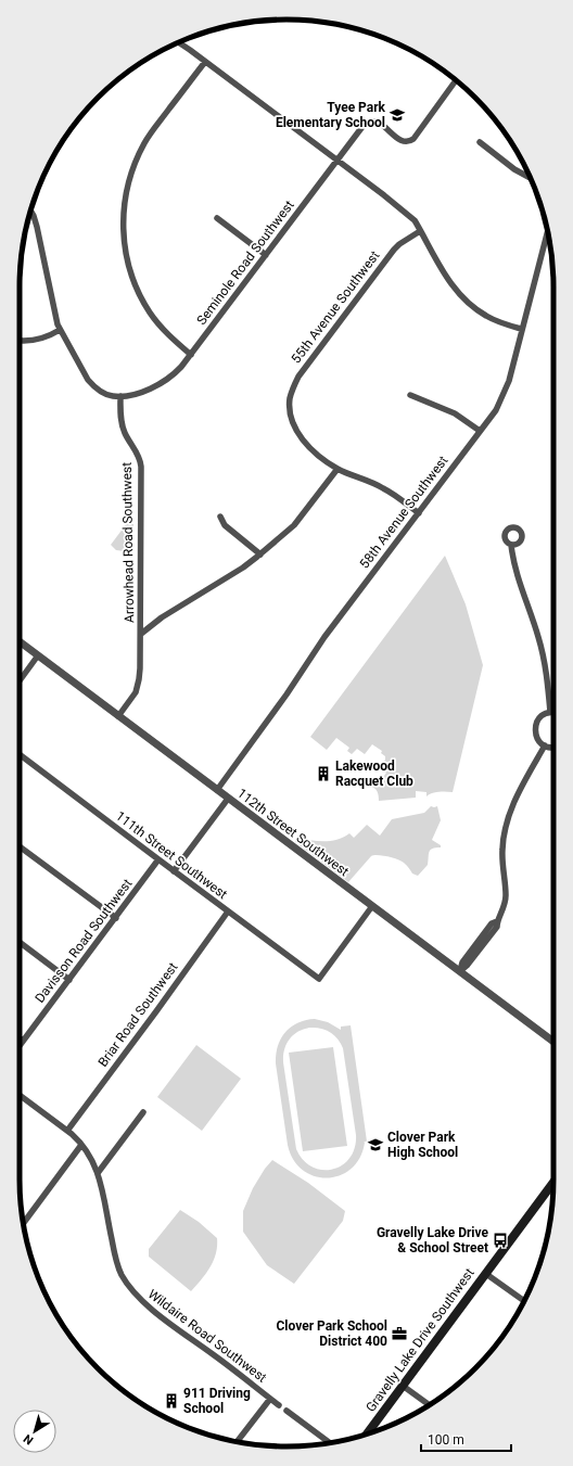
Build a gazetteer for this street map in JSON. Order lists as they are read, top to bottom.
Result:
{
  "streets": {
    "main road": ["Gravelly Lake Drive Southwest"],
    "street": [
      "Seminole Road Southwest",
      "55th Avenue Southwest",
      "58th Avenue Southwest",
      "Arrowhead Road Southwest",
      "112th Street Southwest",
      "111th Street Southwest",
      "Davisson Road Southwest",
      "Briar Road Southwest",
      "Wildaire Road Southwest"
    ]
  },
  "crossings": [
    ["Seminole Road Southwest", "Arrowhead Road Southwest"],
    ["58th Avenue Southwest", "112th Street Southwest"],
    ["Arrowhead Road Southwest", "112th Street Southwest"],
    ["112th Street Southwest", "111th Street Southwest"],
    ["111th Street Southwest", "Davisson Road Southwest"],
    ["111th Street Southwest", "Briar Road Southwest"],
    ["Briar Road Southwest", "Wildaire Road Southwest"]
  ],
  "places": {
    "school or university": ["Tyee Park Elementary School", "Clover Park High School"],
    "building": ["Lakewood Racquet Club", "911 Driving School"],
    "bus stop": ["Gravelly Lake Drive & School Street"],
    "office": ["Clover Park School District 400"]
  },
  "scale_bar": "100 m",
  "north": "bottom left"
}
